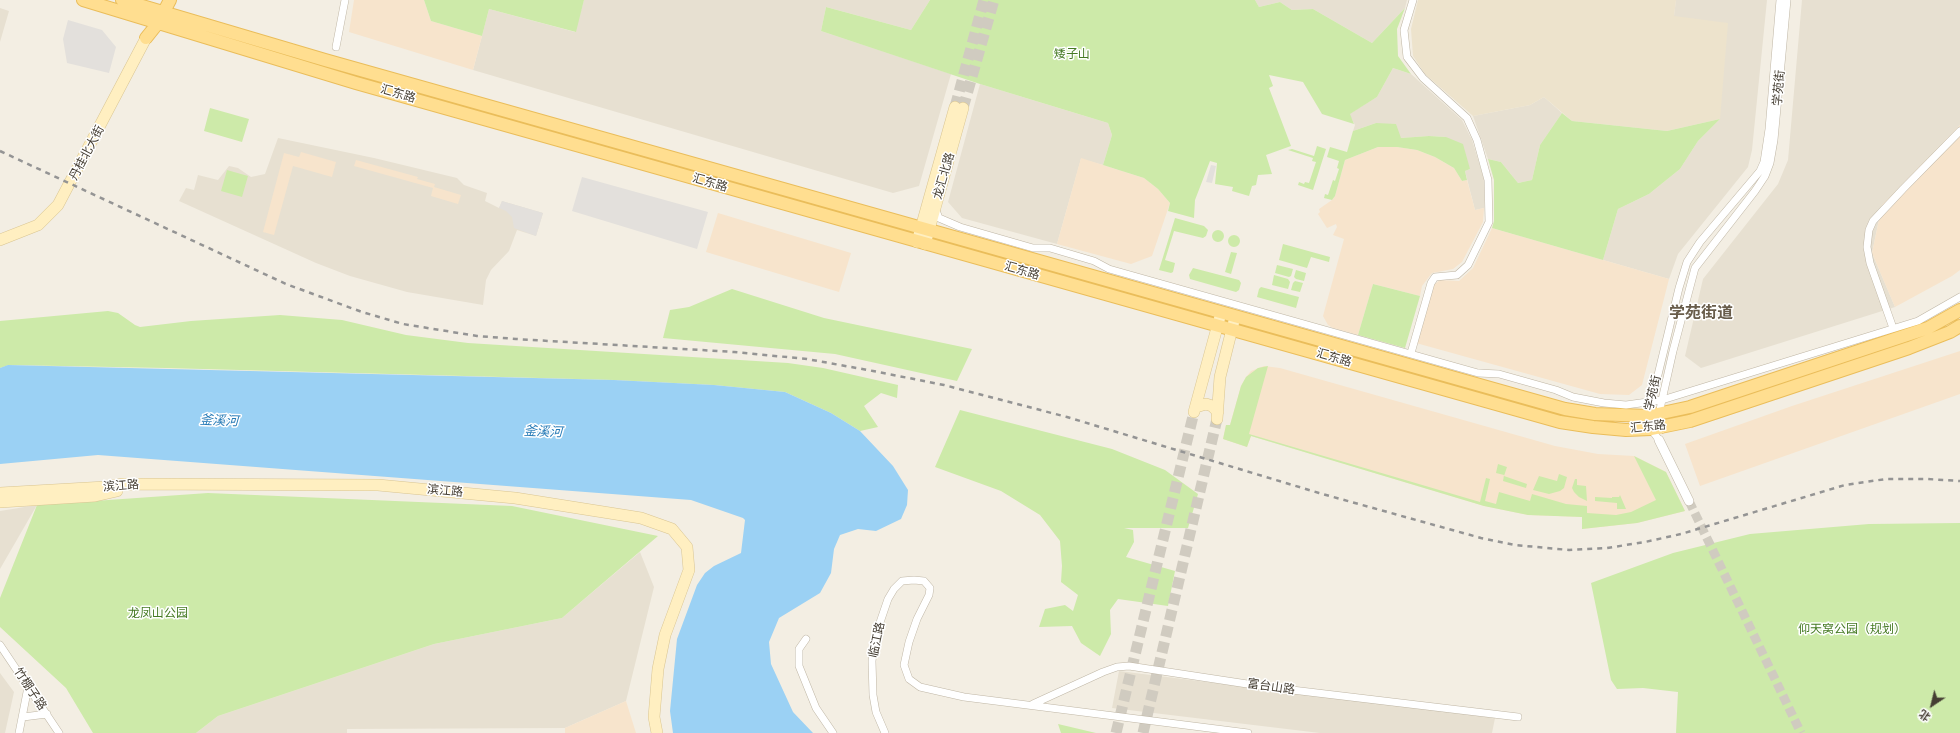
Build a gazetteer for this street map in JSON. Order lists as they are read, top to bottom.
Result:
{
  "streets": {
    "main road": [
      "汇东路",
      "丹桂北大街",
      "龙汇北路",
      "滨江路"
    ],
    "street": [
      "学苑街",
      "临江路",
      "富台山路",
      "竹棚子路"
    ]
  },
  "crossings": [
    ["学苑街", "汇东路"],
    ["汇东路", "丹桂北大街"],
    ["汇东路", "龙汇北路"],
    ["临江路", "富台山路"]
  ],
  "districts": ["学苑街道"],
  "water": ["釜溪河"],
  "parks": ["矮子山", "龙凤山公园", "仰天窝公园（规划）"],
  "north": "bottom left"
}
